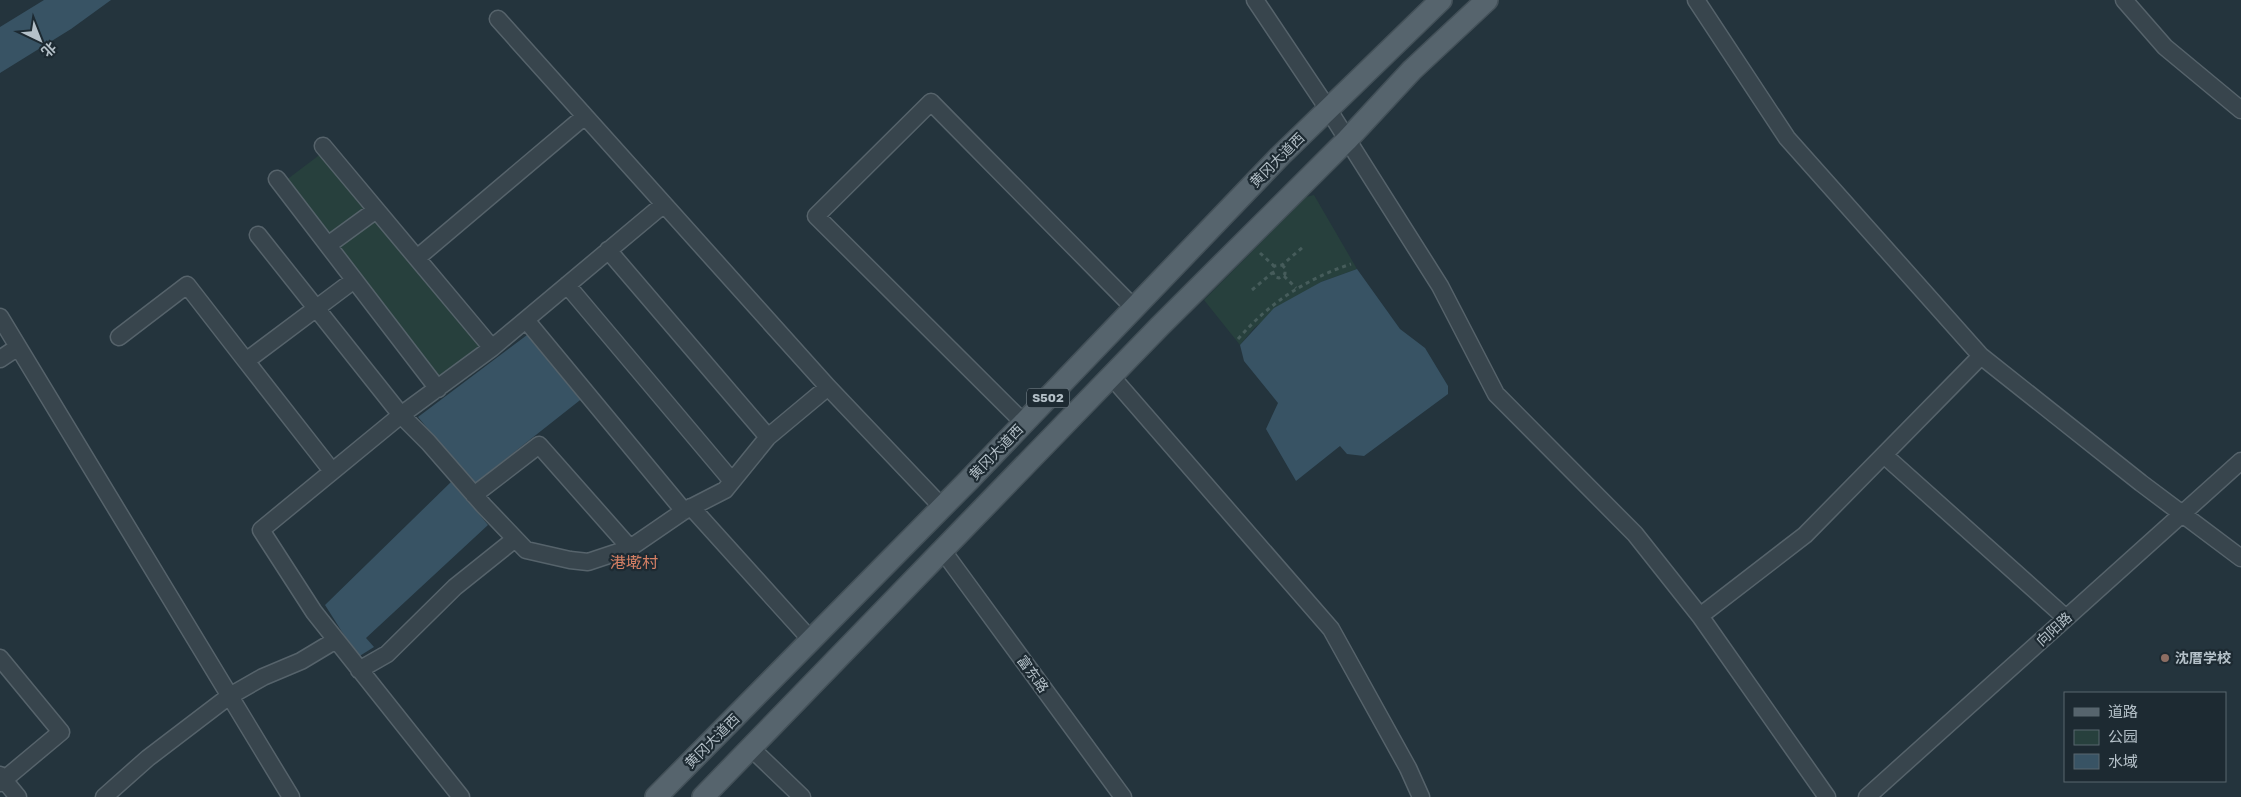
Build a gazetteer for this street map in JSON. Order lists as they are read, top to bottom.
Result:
{
  "streets": {
    "main road": ["黄冈大道西", "S502"],
    "street": ["向阳路", "富东路"]
  },
  "crossings": [
    ["S502", "富东路"]
  ],
  "districts": ["港墘村"],
  "places": ["沈厝学校"],
  "legend": ["道路", "公园", "水域"],
  "north": "bottom right"
}
